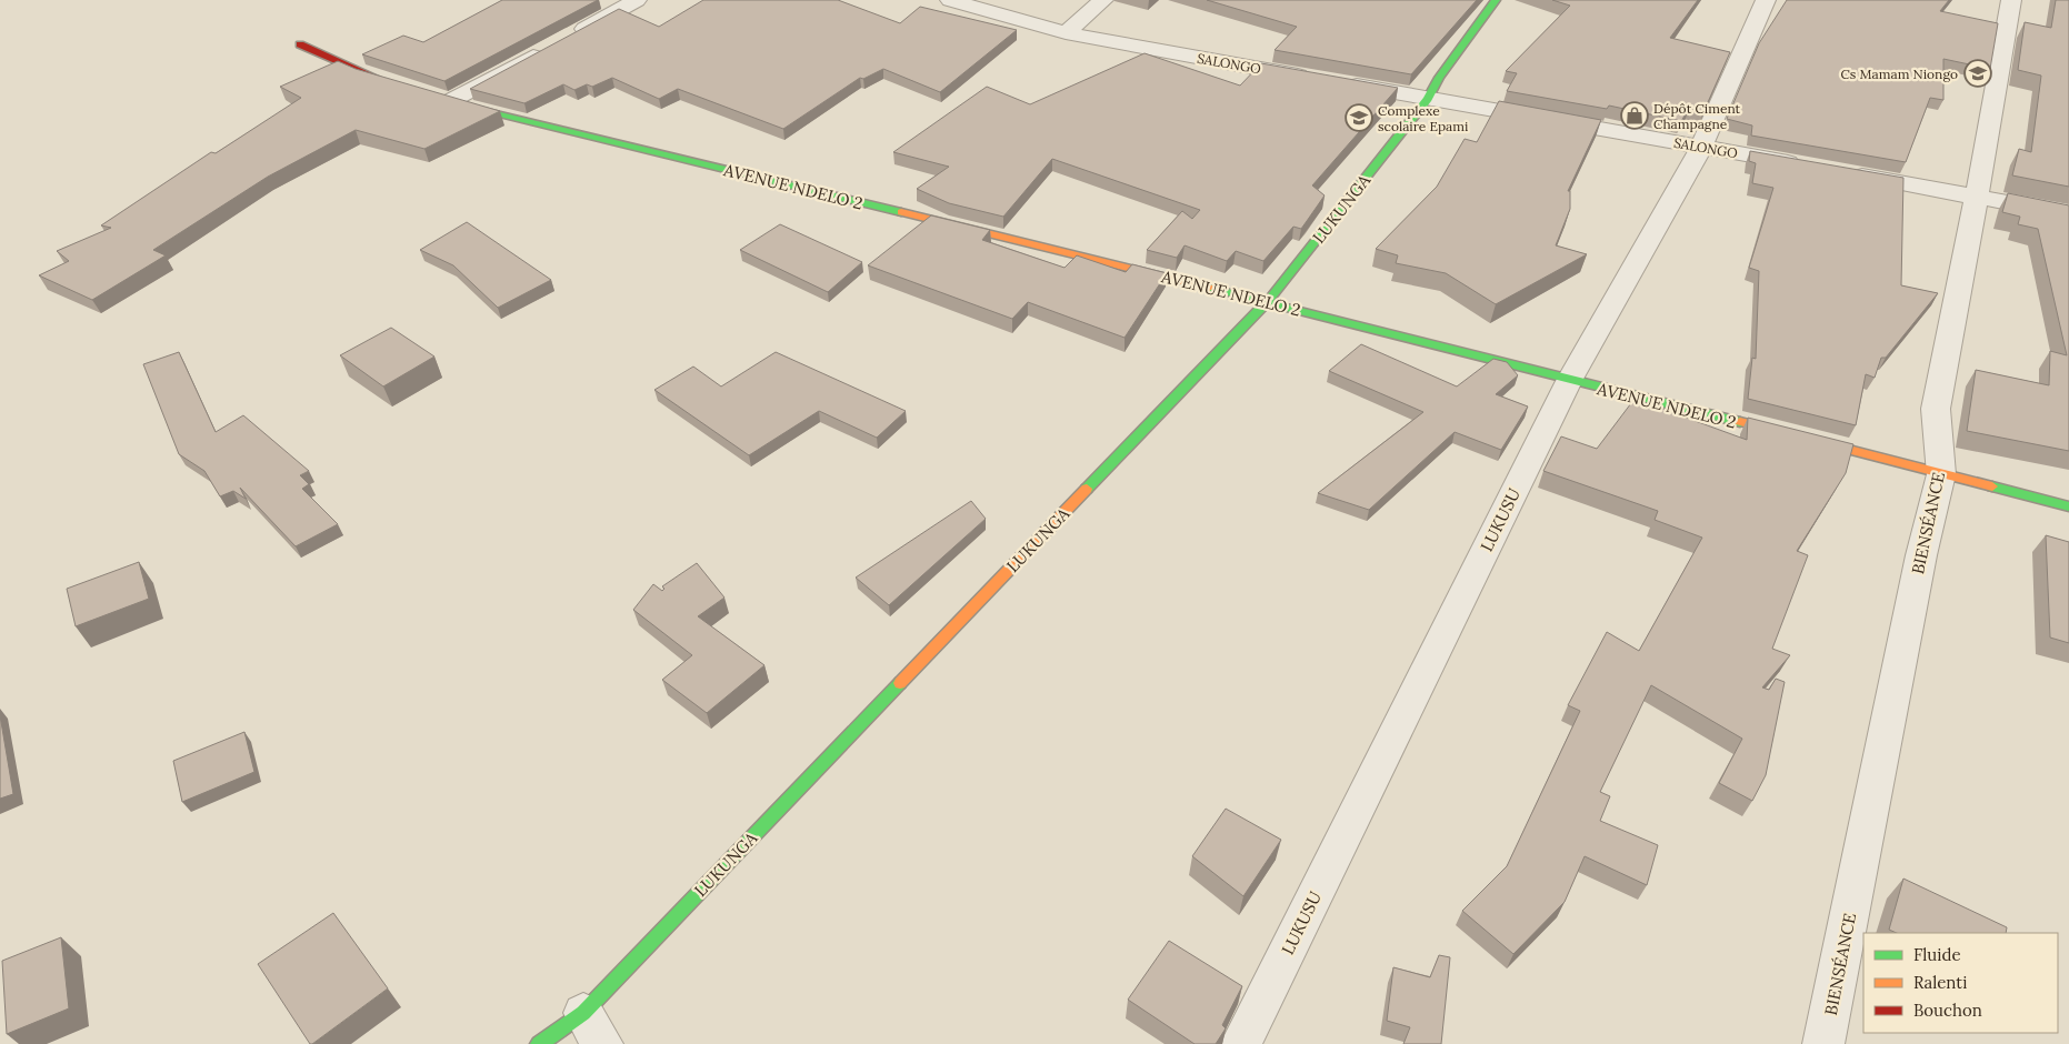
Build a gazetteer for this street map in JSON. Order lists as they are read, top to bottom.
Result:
{
  "streets": {
    "street": [
      "SALONGO",
      "AVENUE NDELO 2",
      "LUKUNGA",
      "LUKUSU",
      "BIENSÉANCE"
    ]
  },
  "crossings": [
    ["SALONGO", "LUKUNGA"],
    ["SALONGO", "LUKUSU"],
    ["AVENUE NDELO 2", "LUKUNGA"],
    ["AVENUE NDELO 2", "LUKUSU"],
    ["AVENUE NDELO 2", "BIENSÉANCE"]
  ],
  "places": {
    "school or university": ["Cs Mamam Niongo", "Complexe scolaire Epami"],
    "shop": ["Dépôt Ciment Champagne"]
  },
  "legend": ["Fluide", "Ralenti", "Bouchon"]
}
